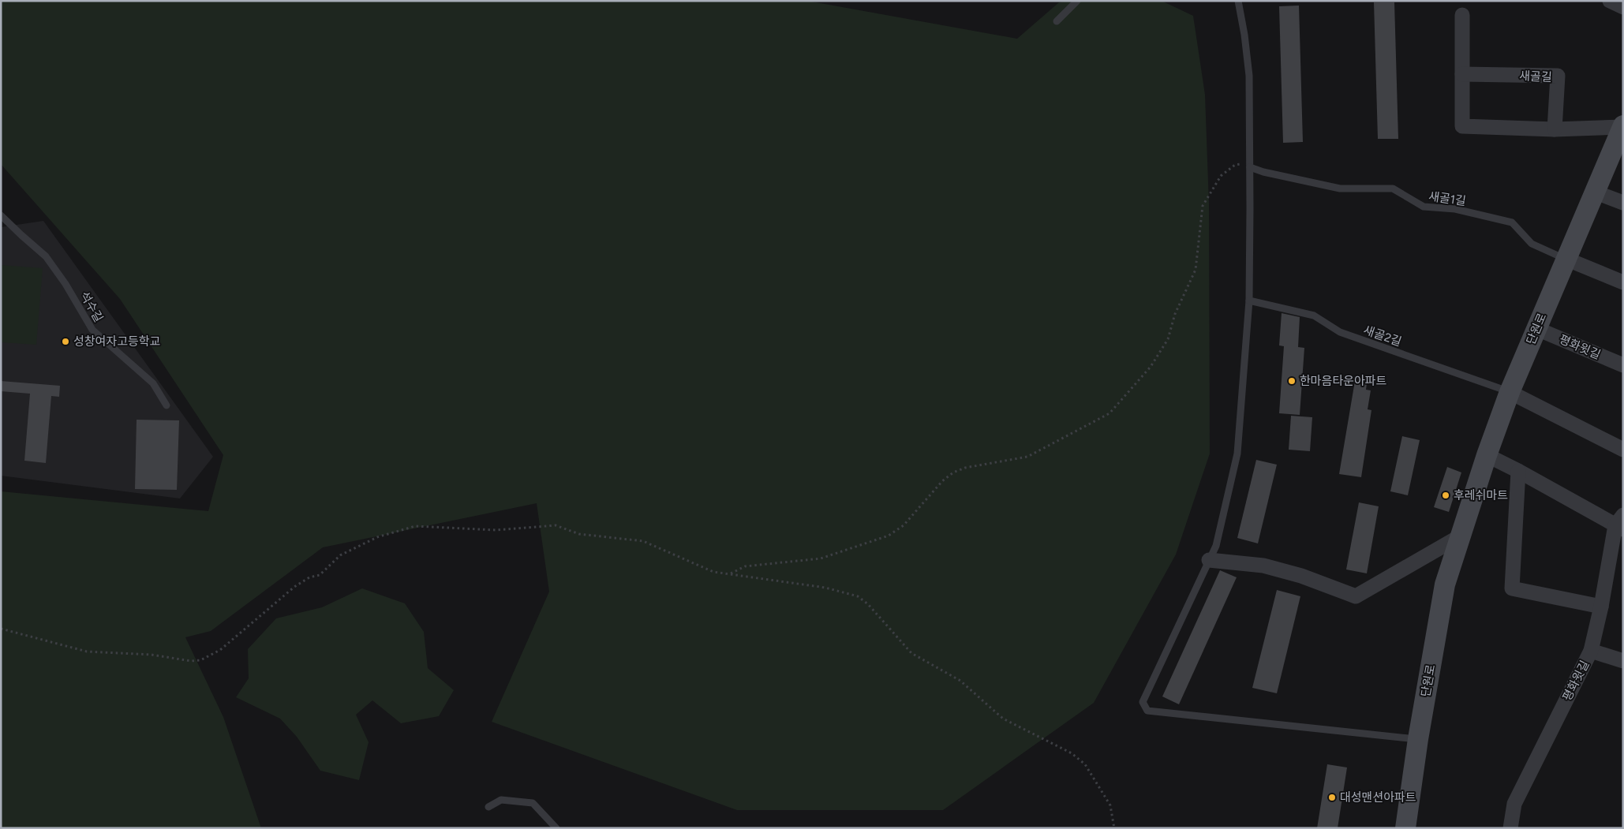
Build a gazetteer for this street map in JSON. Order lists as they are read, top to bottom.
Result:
{
  "streets": {
    "street": ["새골길", "단원로", "평화윗길"],
    "lane": ["새골1길", "석수길", "새골2길"]
  },
  "crossings": [
    ["새골1길", "단원로"],
    ["단원로", "새골2길"],
    ["단원로", "평화윗길"]
  ],
  "places": [
    "성창여자고등학교",
    "한마음타운아파트",
    "후레쉬마트",
    "대성맨션아파트"
  ]
}
